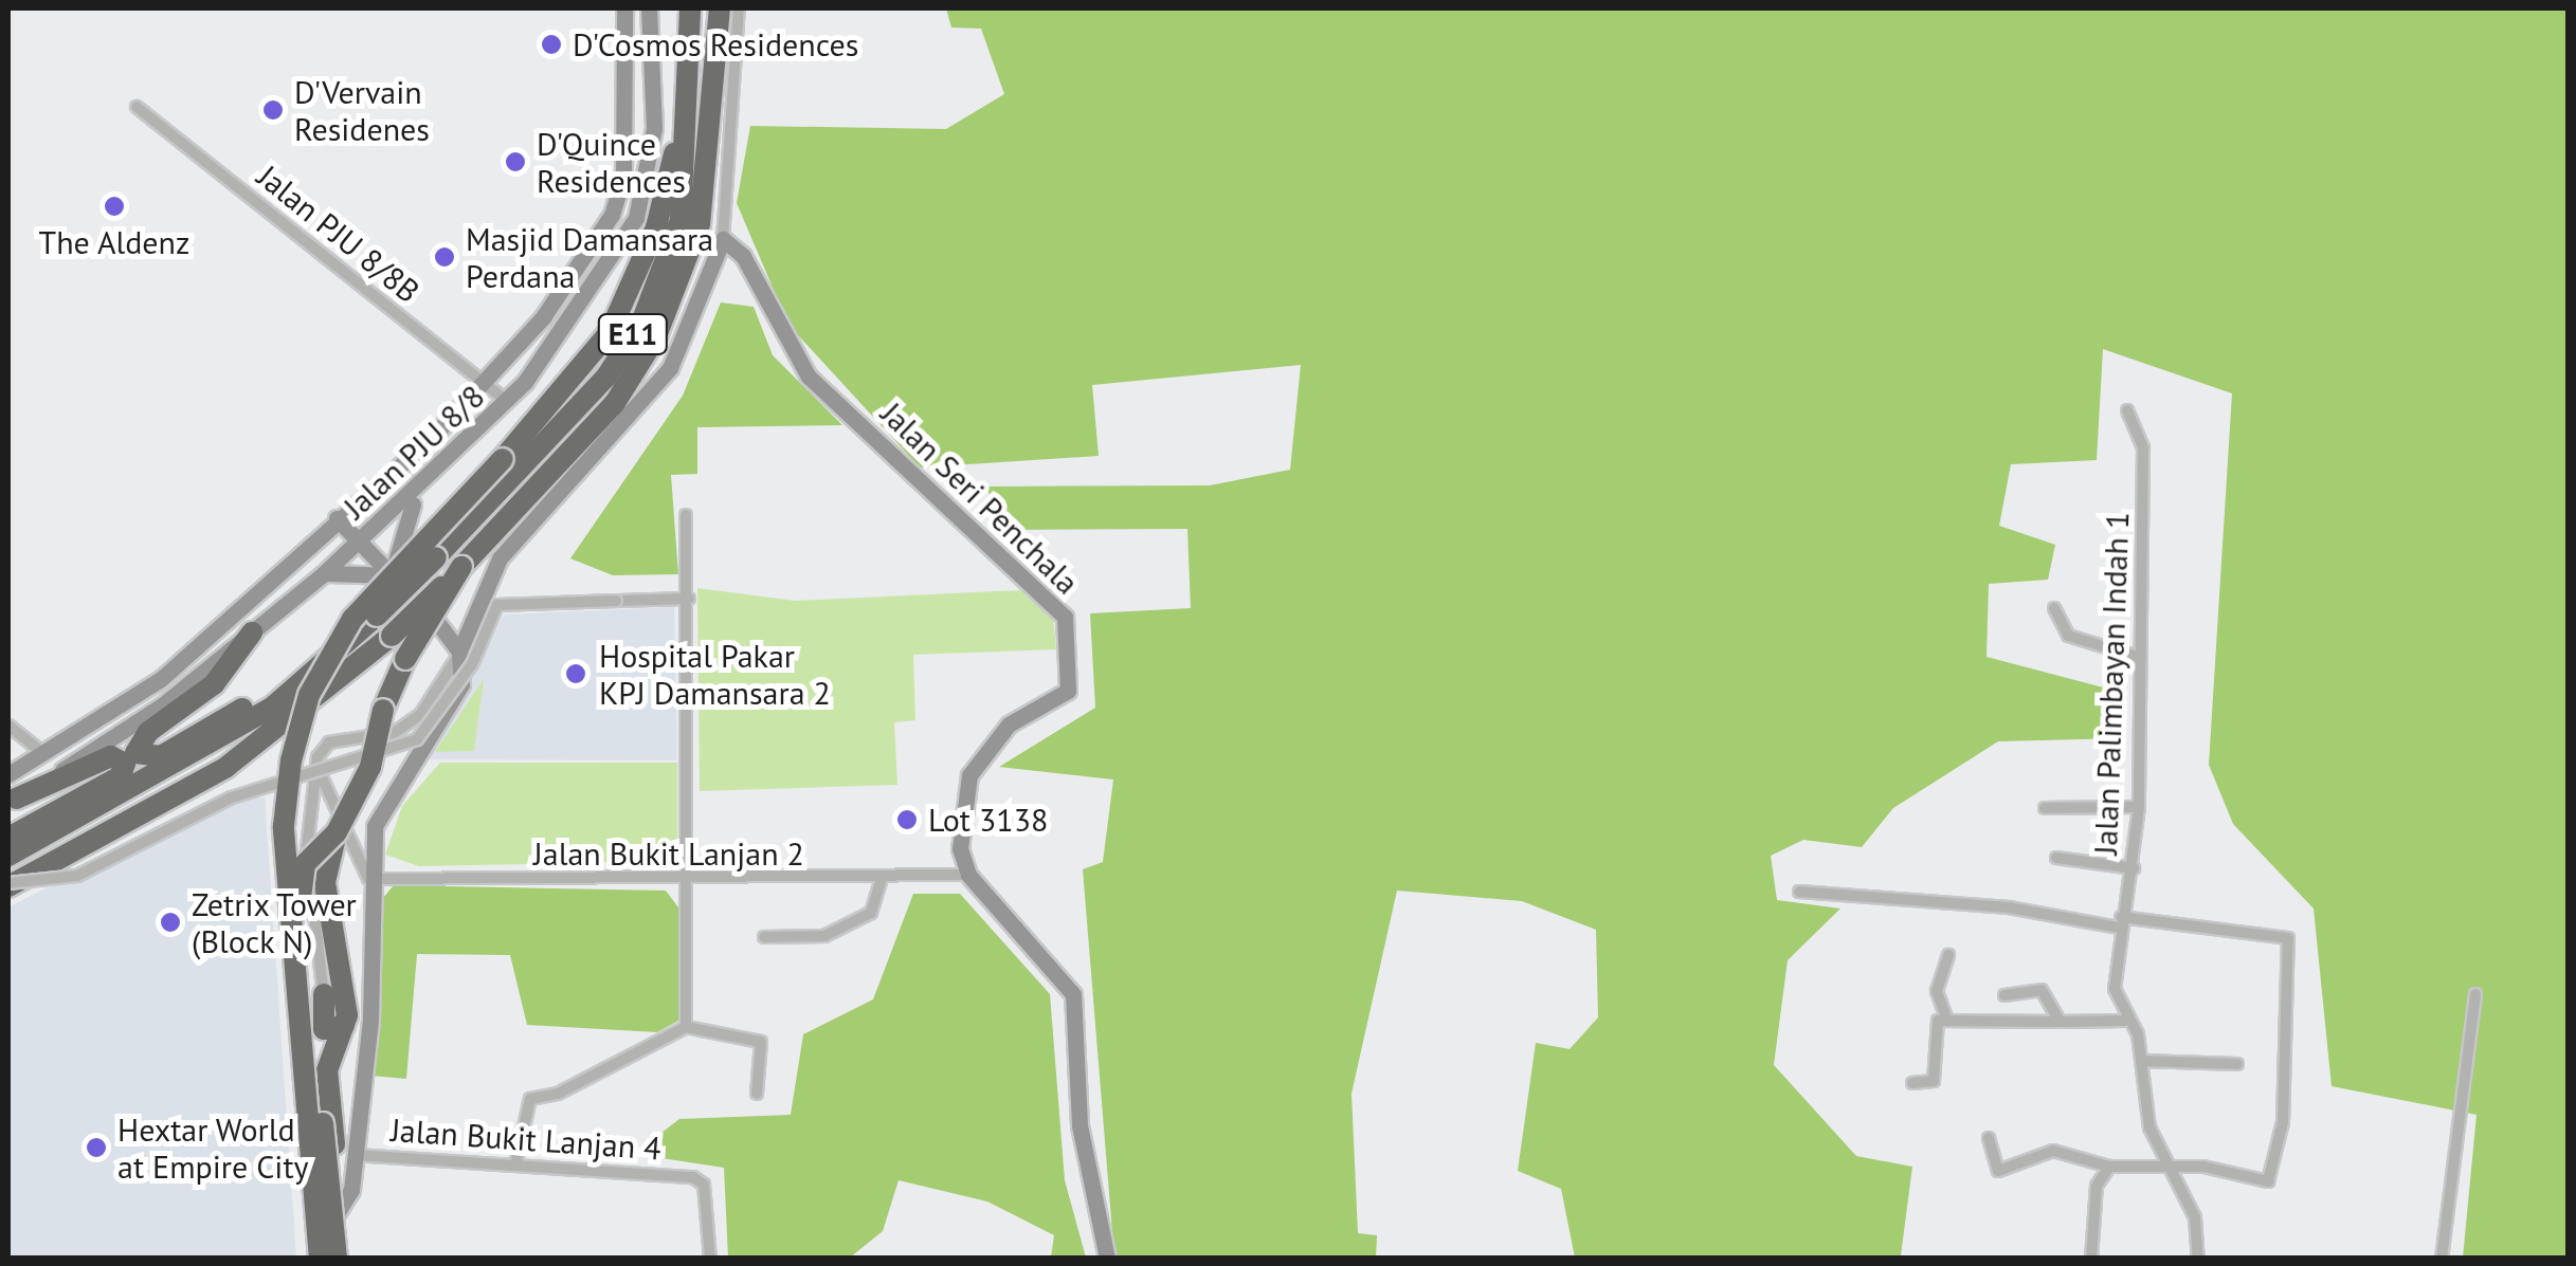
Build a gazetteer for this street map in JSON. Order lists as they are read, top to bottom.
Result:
{
  "streets": {
    "highway": ["E11"],
    "street": [
      "Jalan PJU 8/8B",
      "Jalan PJU 8/8",
      "Jalan Seri Penchala",
      "Jalan Palimbayan Indah 1",
      "Jalan Bukit Lanjan 2",
      "Jalan Bukit Lanjan 4"
    ]
  },
  "crossings": [
    ["Jalan PJU 8/8B", "Jalan PJU 8/8"],
    ["Jalan Seri Penchala", "Jalan Bukit Lanjan 2"]
  ],
  "places": [
    "D'Cosmos Residences",
    "D'Vervain Residenes",
    "D'Quince Residences",
    "The Aldenz",
    "Masjid Damansara Perdana",
    "Hospital Pakar KPJ Damansara 2",
    "Lot 3138",
    "Zetrix Tower (Block N)",
    "Hextar World at Empire City"
  ]
}
